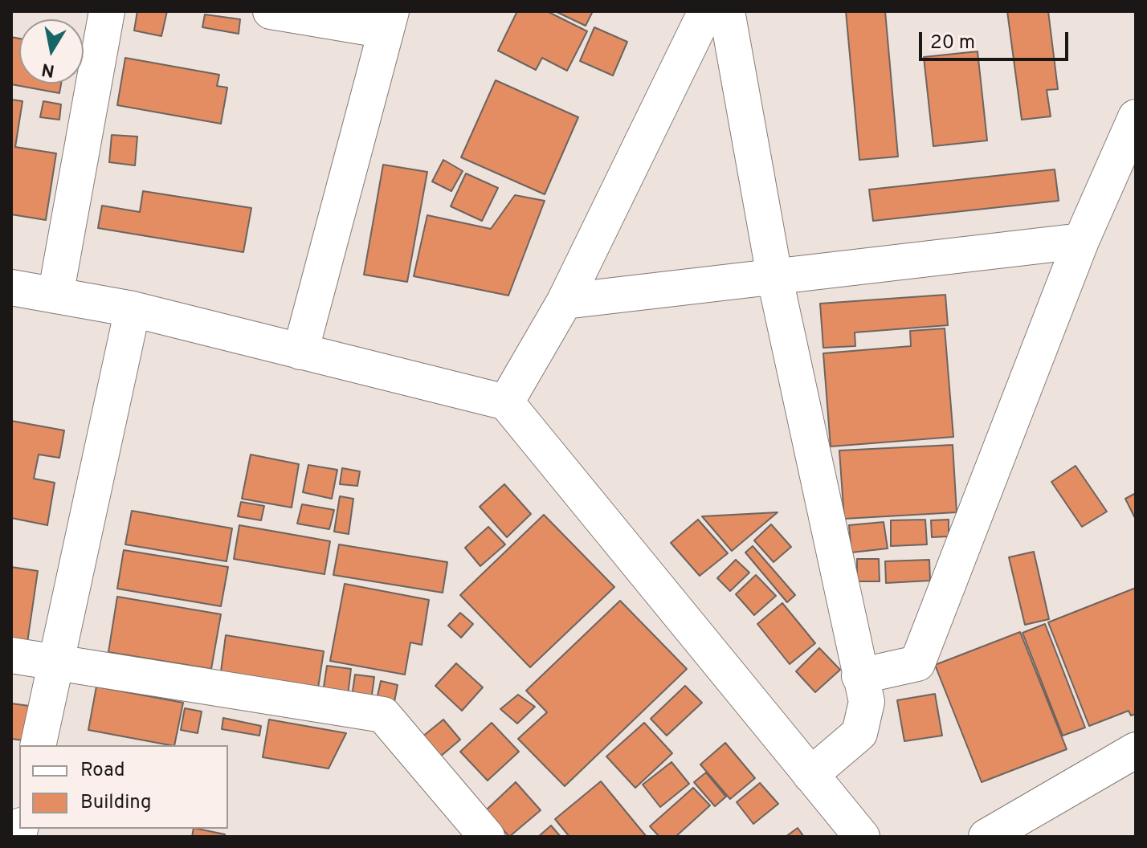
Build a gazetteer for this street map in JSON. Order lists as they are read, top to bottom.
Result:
{
  "legend": ["Road", "Building"],
  "scale_bar": "20 m",
  "north": "bottom"
}
